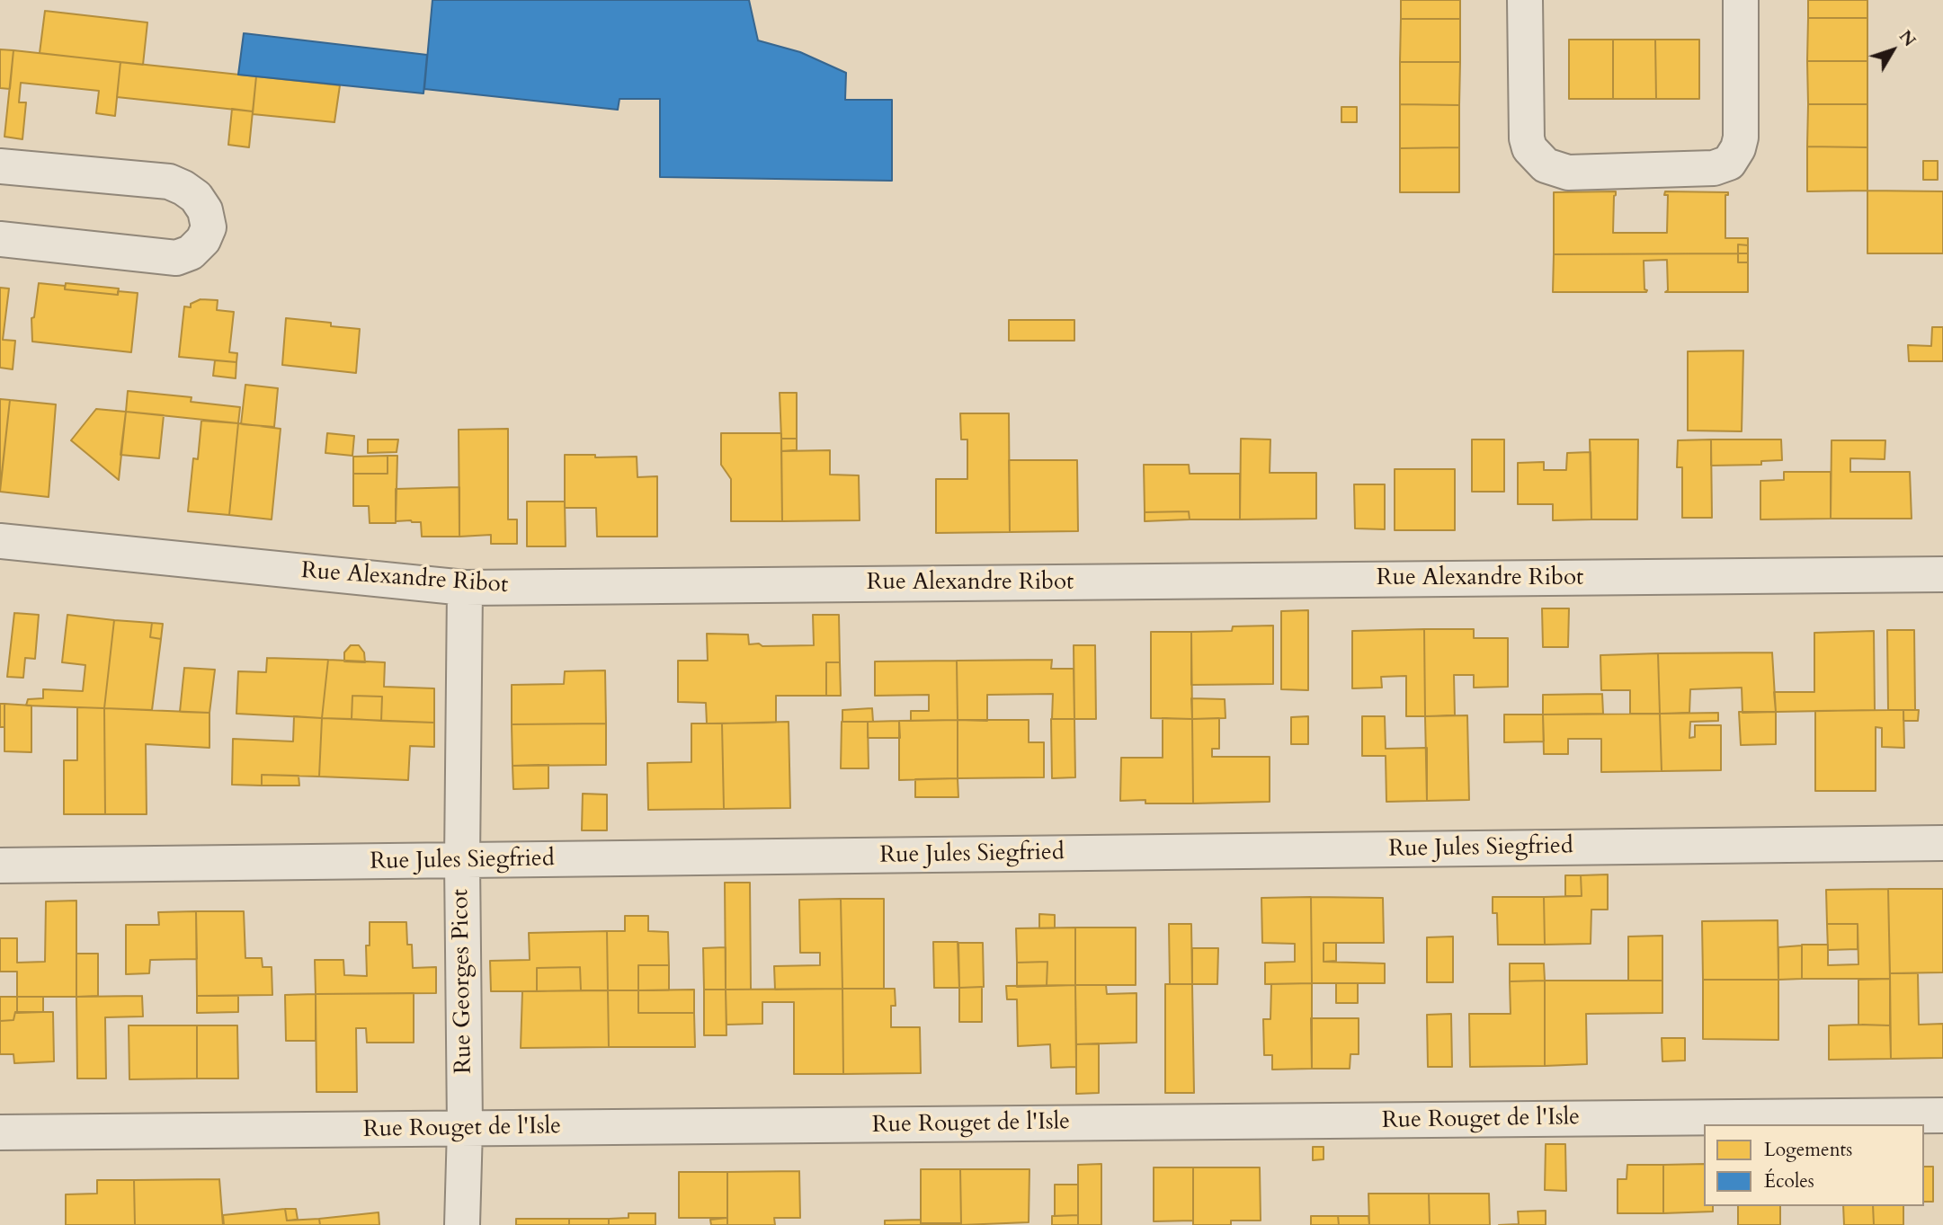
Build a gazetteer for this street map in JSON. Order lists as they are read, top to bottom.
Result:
{
  "streets": {
    "street": [
      "Rue Alexandre Ribot",
      "Rue Jules Siegfried",
      "Rue Georges Picot",
      "Rue Rouget de l'Isle"
    ]
  },
  "crossings": [
    ["Rue Alexandre Ribot", "Rue Georges Picot"],
    ["Rue Jules Siegfried", "Rue Georges Picot"],
    ["Rue Georges Picot", "Rue Rouget de l'Isle"]
  ],
  "legend": ["Logements", "Écoles"],
  "north": "top right"
}
